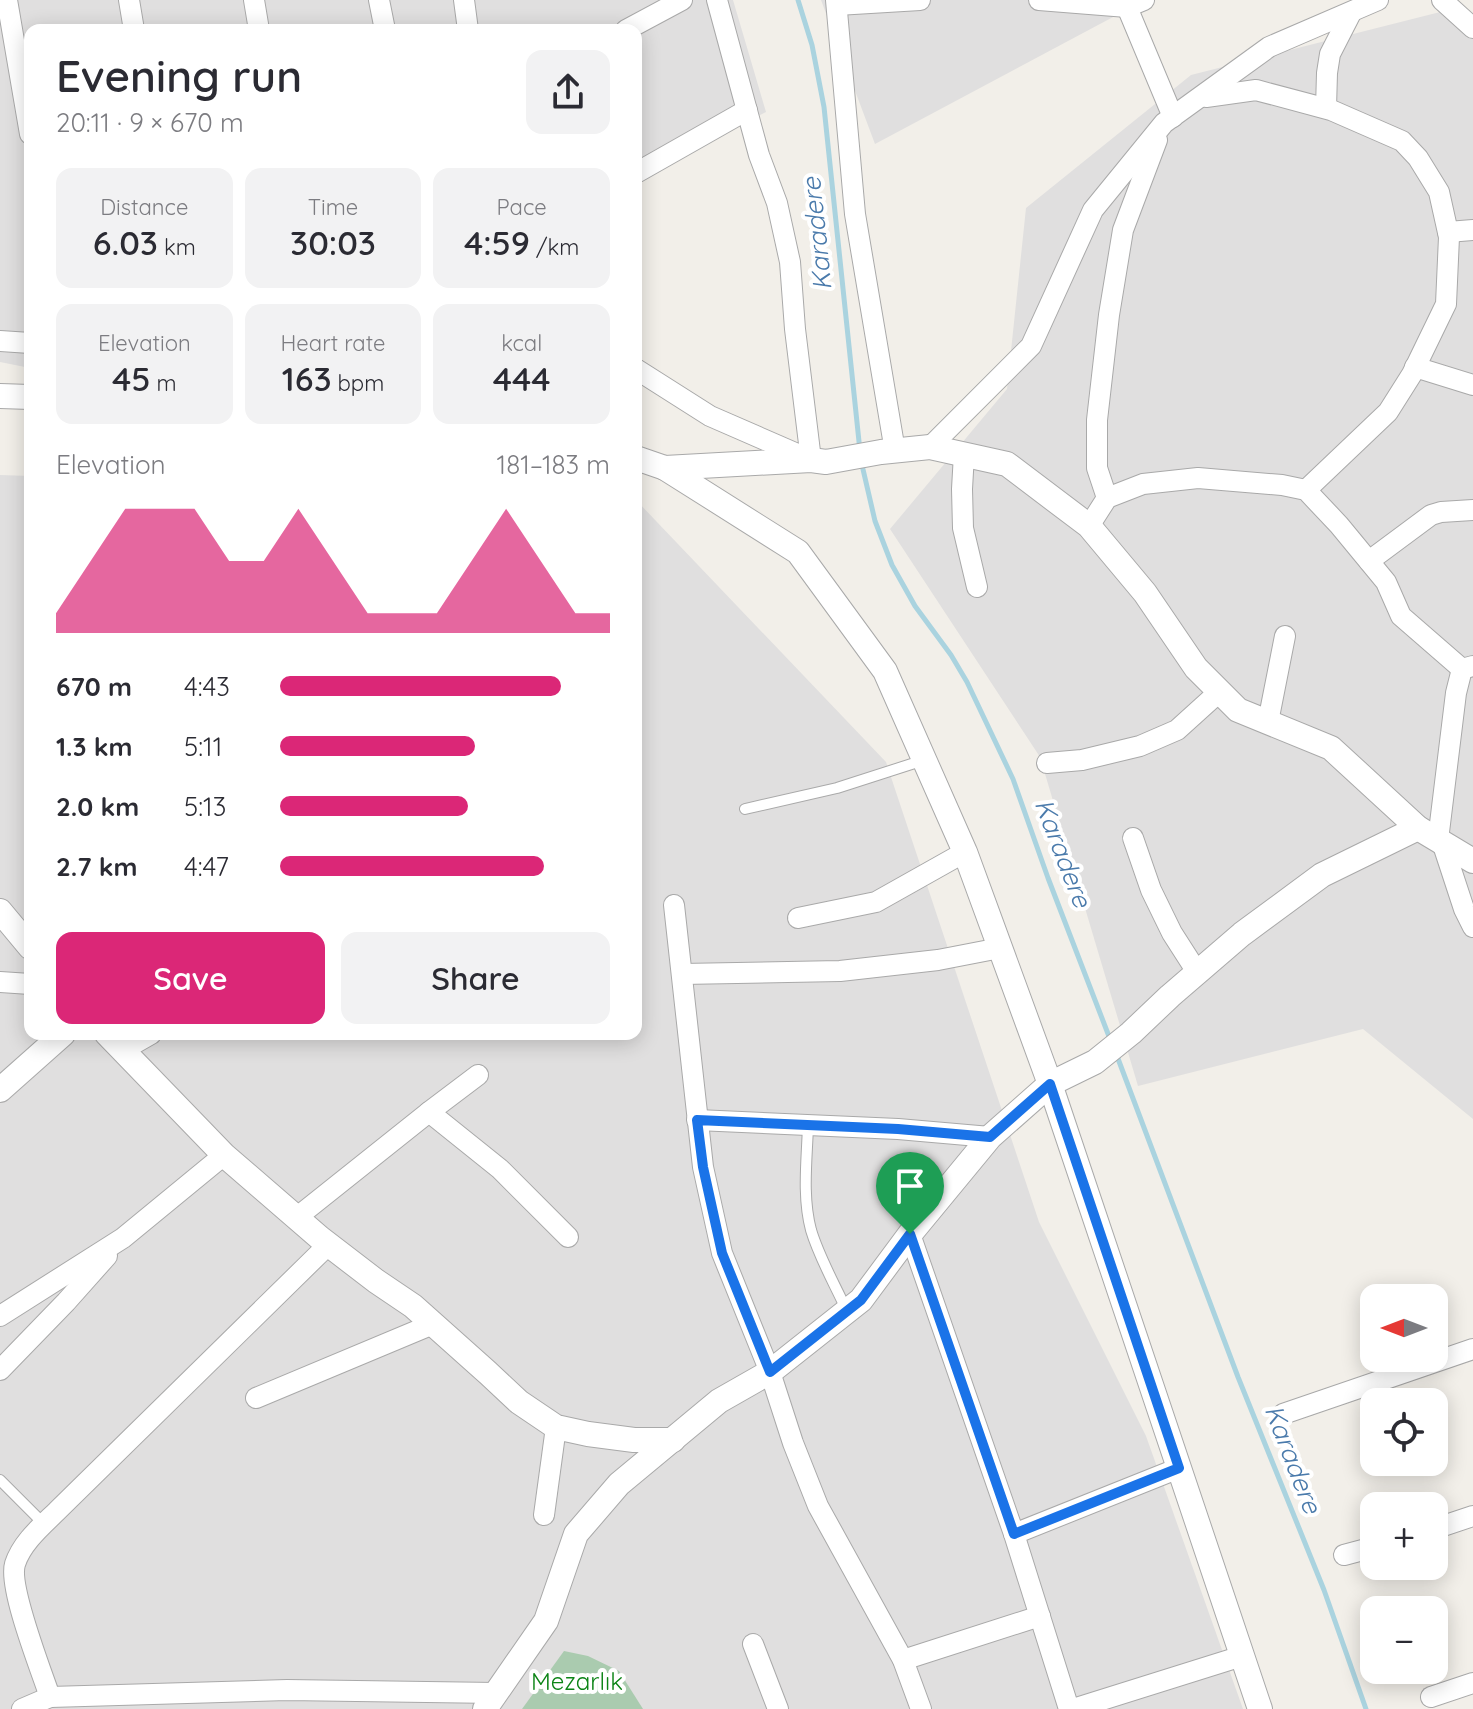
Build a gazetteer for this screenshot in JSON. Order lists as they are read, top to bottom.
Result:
{
  "water": ["Karadere"],
  "parks": ["Mezarlık"],
  "north": "left",
  "page": {
    "heading": ["Evening run", "20:11 · 9 × 670 m"],
    "stats": [
      ["Distance", "6.03 km"],
      ["Time", "30:03"],
      ["Pace", "4:59 /km"],
      ["Elevation", "45 m"],
      ["Heart rate", "163 bpm"],
      ["kcal", "444"]
    ],
    "chart": ["Elevation", "181–183 m"],
    "list": [
      {
        "name": "670 m",
        "note": "4:43"
      },
      {
        "name": "1.3 km",
        "note": "5:11"
      },
      {
        "name": "2.0 km",
        "note": "5:13"
      },
      {
        "name": "2.7 km",
        "note": "4:47"
      }
    ],
    "buttons": ["Save", "Share"],
    "map_buttons": ["+", "−"]
  }
}
